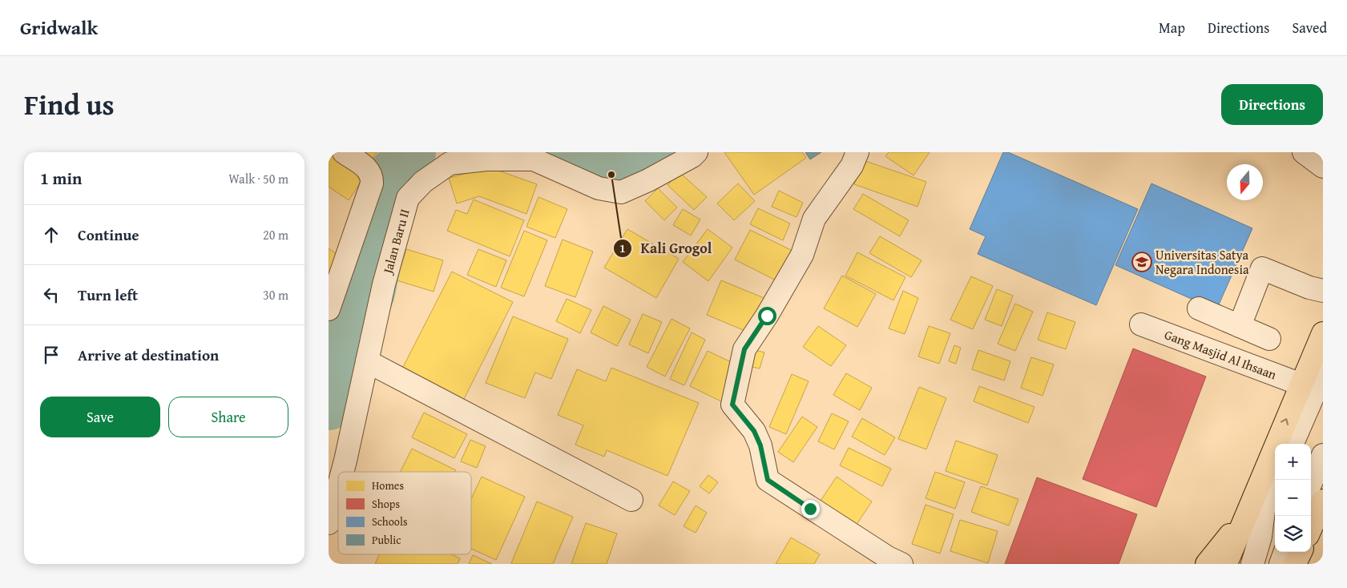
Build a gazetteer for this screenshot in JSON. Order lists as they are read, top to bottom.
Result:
{
  "streets": {
    "street": ["Jalan Baru II", "Gang Masjid Al Ihsaan"]
  },
  "places": {
    "other": ["Kali Grogol"],
    "school or university": ["Universitas Satya Negara Indonesia"]
  },
  "legend": [
    "Homes",
    "Shops",
    "Schools",
    "Public"
  ],
  "north": "bottom",
  "page": {
    "header": "Gridwalk",
    "nav": ["Map", "Directions", "Saved"],
    "title": "Find us",
    "buttons": [
      "Directions",
      ["Save", "Share"]
    ],
    "heading": ["1 min", "Walk · 50 m"],
    "list": [
      ["Continue", "20 m"],
      ["Turn left", "30 m"],
      "Arrive at destination"
    ],
    "map_buttons": ["+", "−"]
  }
}
